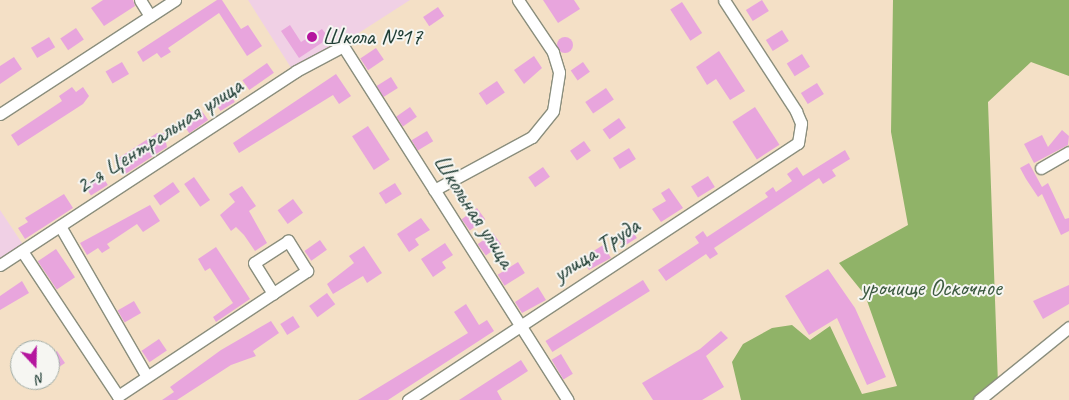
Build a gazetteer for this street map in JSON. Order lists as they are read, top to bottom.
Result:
{
  "streets": {
    "street": ["2-я Центральная улица", "Школьная улица", "улица Труда"]
  },
  "crossings": [
    ["2-я Центральная улица", "Школьная улица"],
    ["Школьная улица", "улица Труда"]
  ],
  "parks": ["урочище Оскочное"],
  "places": ["Школа №17"],
  "north": "bottom"
}
